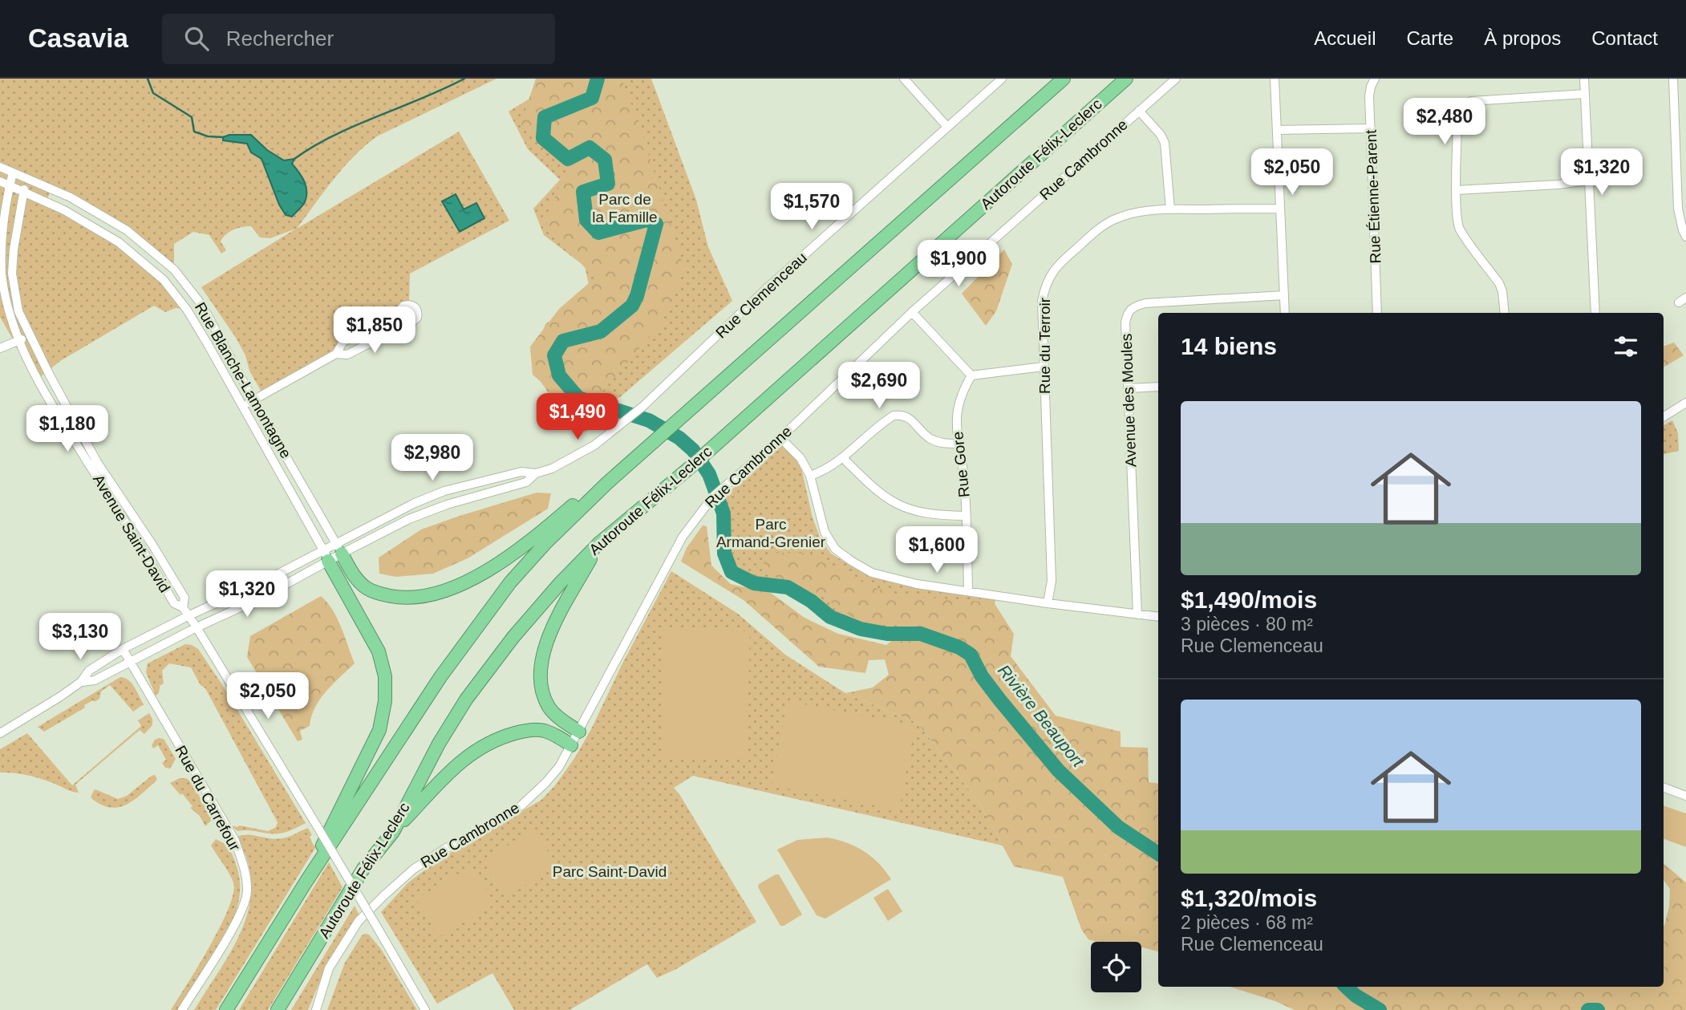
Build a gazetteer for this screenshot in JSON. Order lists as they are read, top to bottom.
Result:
{
  "streets": {
    "highway": ["Autoroute Félix-Leclerc"],
    "street": [
      "Rue Cambronne",
      "Rue Étienne-Parent",
      "Rue Clemenceau",
      "Rue du Terroir",
      "Rue Blanche-Lamontagne",
      "Avenue des Moules",
      "Rue Gore",
      "Avenue Saint-David",
      "Rue du Carrefour"
    ]
  },
  "crossings": [
    ["Rue Clemenceau", "Rue Blanche-Lamontagne"],
    ["Rue Clemenceau", "Avenue Saint-David"],
    ["Rue Clemenceau", "Rue du Carrefour"],
    ["Rue Blanche-Lamontagne", "Avenue Saint-David"]
  ],
  "water": ["Rivière Beauport"],
  "parks": ["Parc de la Famille", "Parc Armand-Grenier", "Parc Saint-David"],
  "page": {
    "header": "Casavia",
    "search": "Rechercher",
    "nav": [
      "Accueil",
      "Carte",
      "À propos",
      "Contact"
    ],
    "price": [
      "$2,480",
      "$2,050",
      "$1,320",
      "$1,570",
      "$1,900",
      "$1,850",
      "$2,690",
      "$1,490",
      "$1,180",
      "$2,980",
      "$1,600",
      "$1,320",
      "$3,130",
      "$2,050"
    ],
    "heading": "14 biens",
    "list": [
      {
        "name": "$1,490/mois",
        "note": "3 pièces · 80 m² · Rue Clemenceau"
      },
      {
        "name": "$1,320/mois",
        "note": "2 pièces · 68 m² · Rue Clemenceau"
      }
    ]
  }
}
